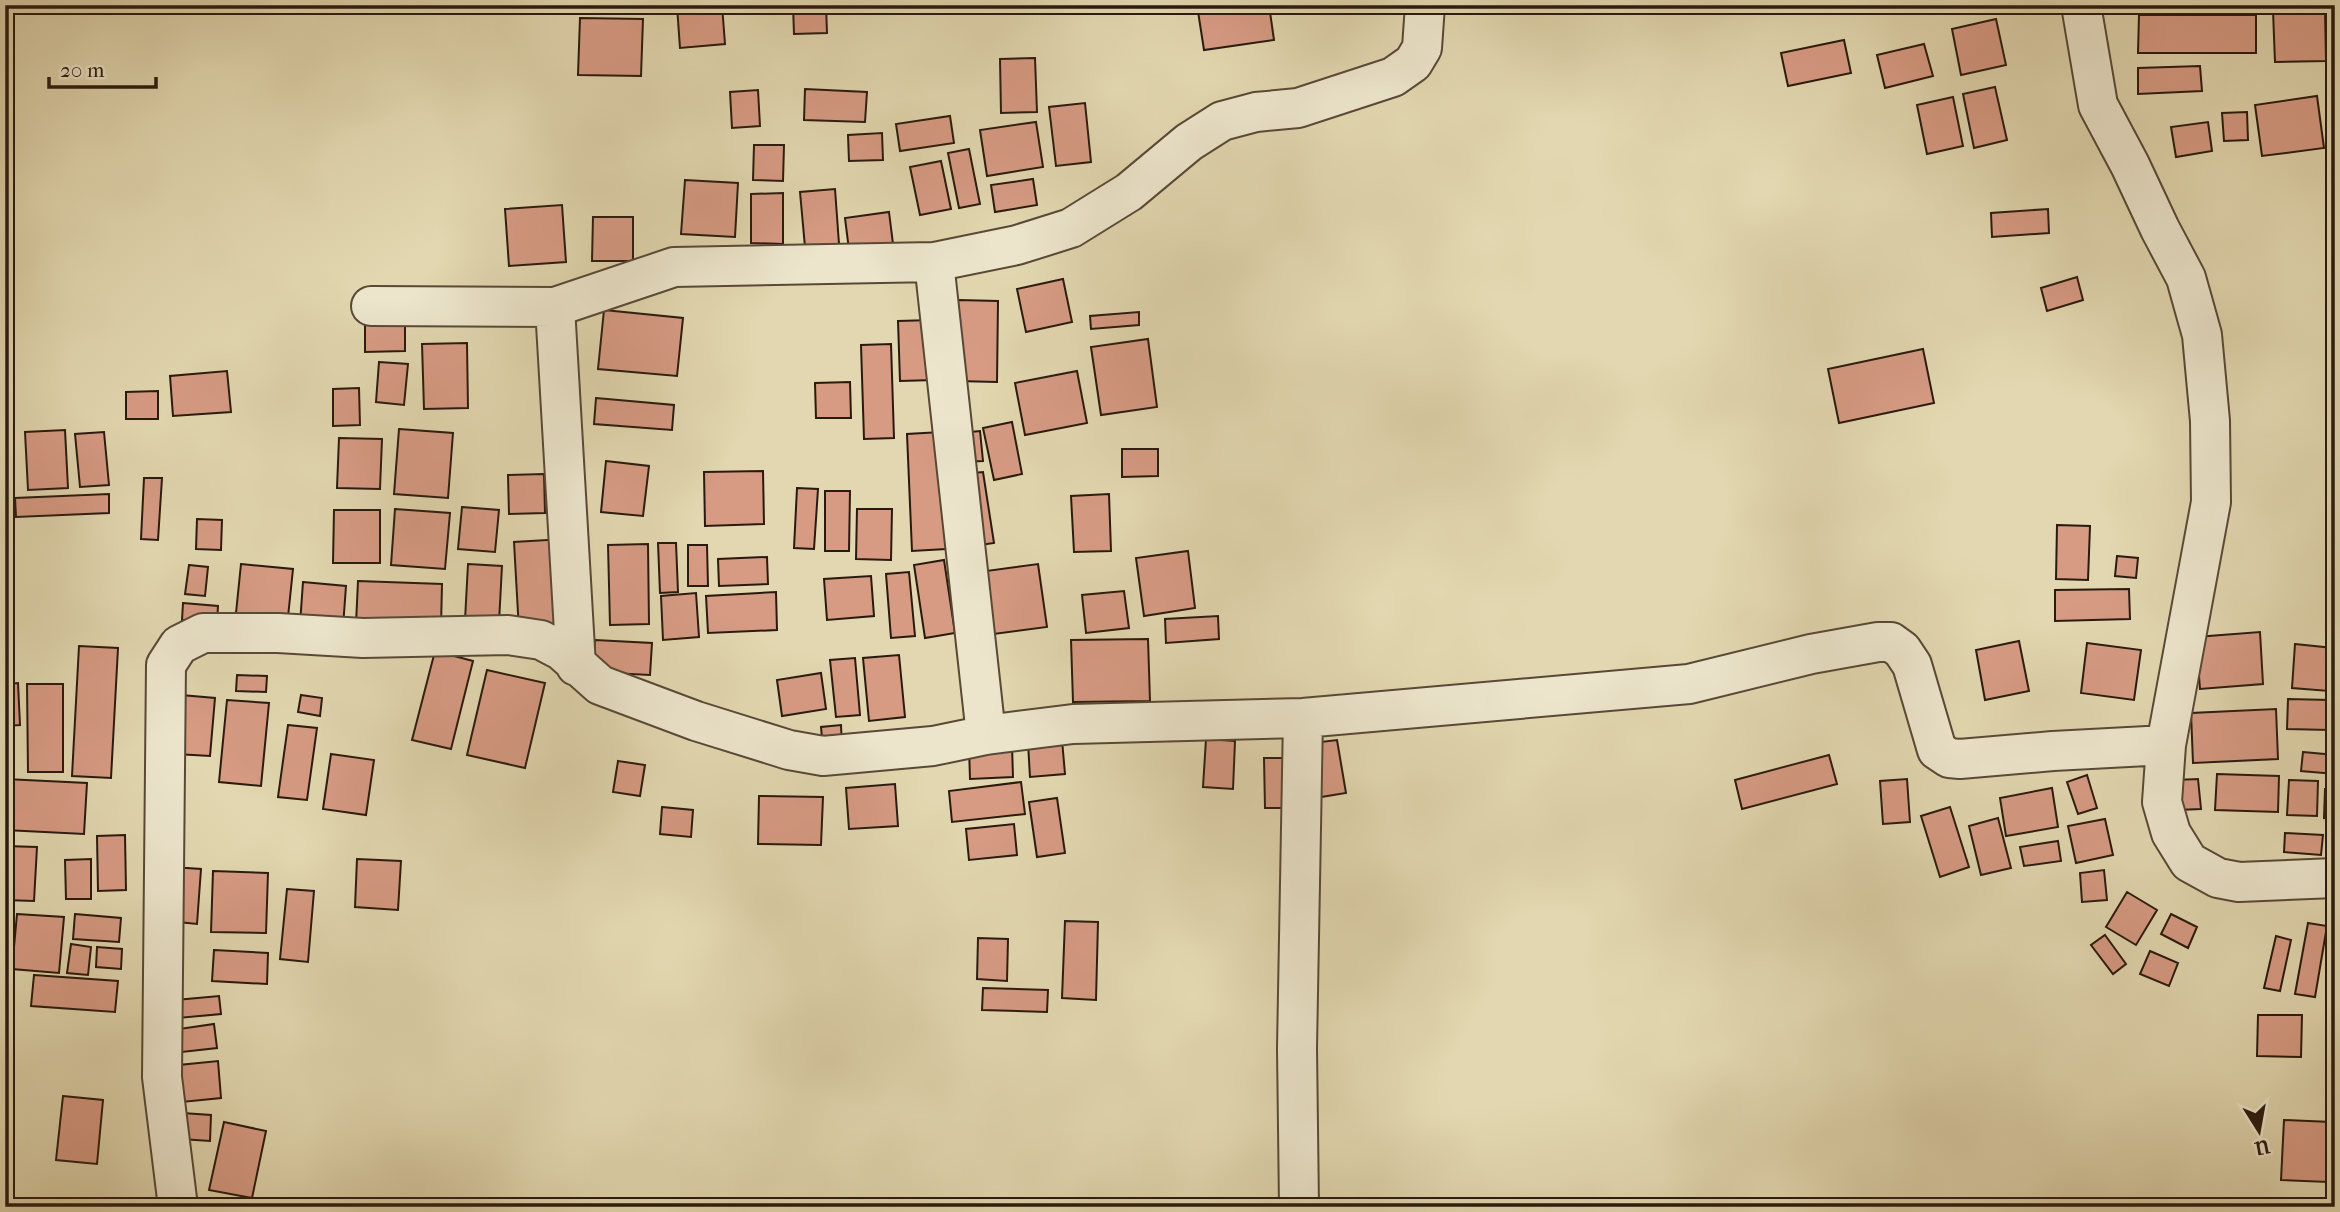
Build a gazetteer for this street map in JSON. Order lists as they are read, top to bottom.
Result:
{
  "scale_bar": "20 m",
  "north": "bottom"
}
